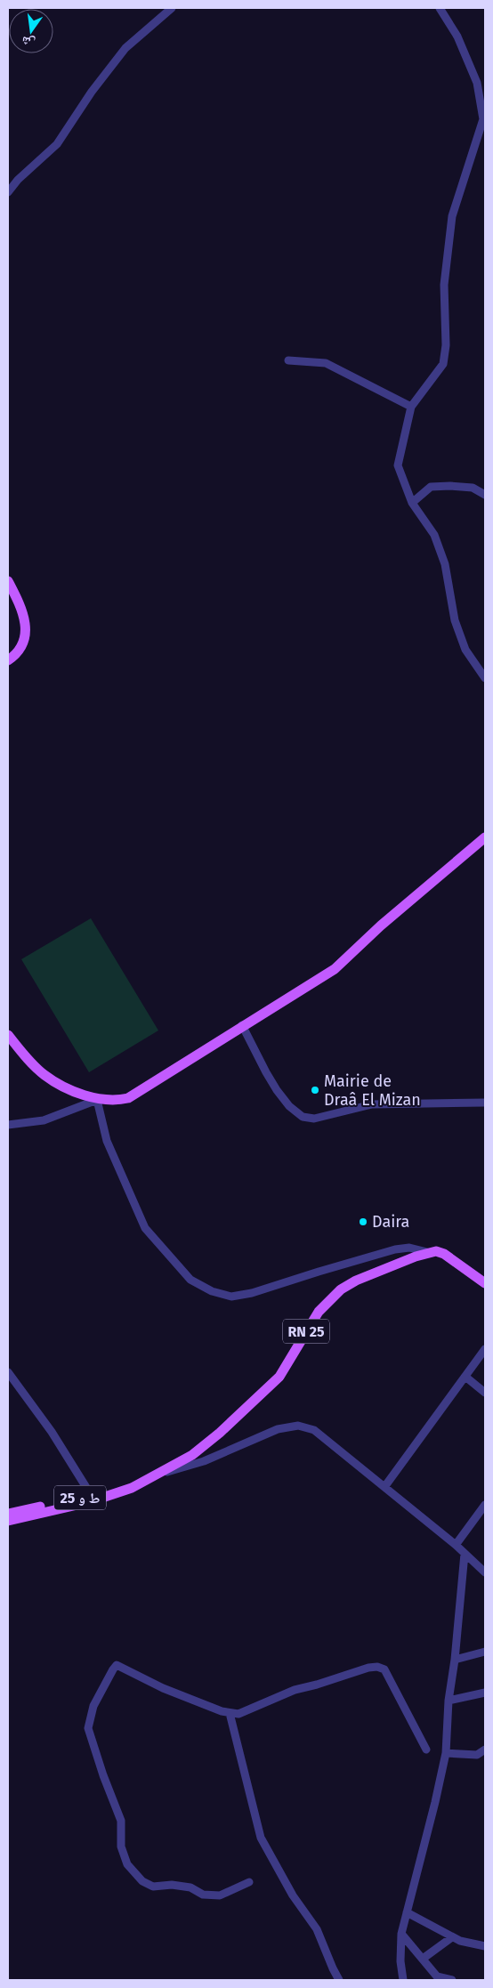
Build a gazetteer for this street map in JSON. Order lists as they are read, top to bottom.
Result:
{
  "streets": {
    "main road": ["RN 25", "ط و 25"]
  },
  "crossings": [
    ["RN 25", "ط و 25"]
  ],
  "places": ["Mairie de Draâ El Mizan", "Daira"],
  "north": "bottom"
}
